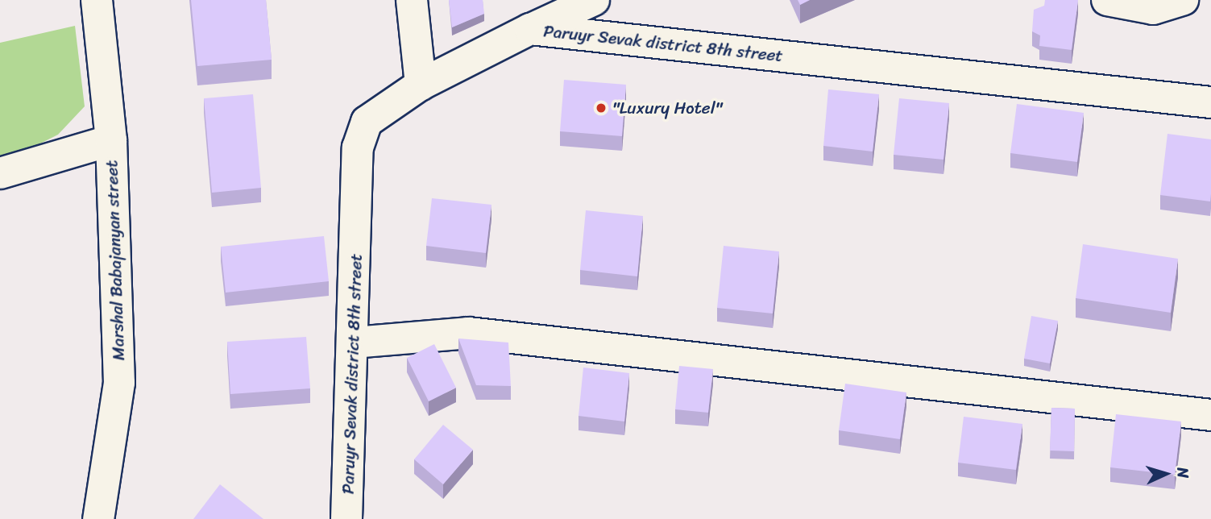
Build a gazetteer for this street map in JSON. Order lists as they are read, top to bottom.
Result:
{
  "streets": {
    "street": ["Paruyr Sevak district 8th street", "Marshal Babajanyan street"]
  },
  "places": ["\"Luxury Hotel\""],
  "north": "right"
}
